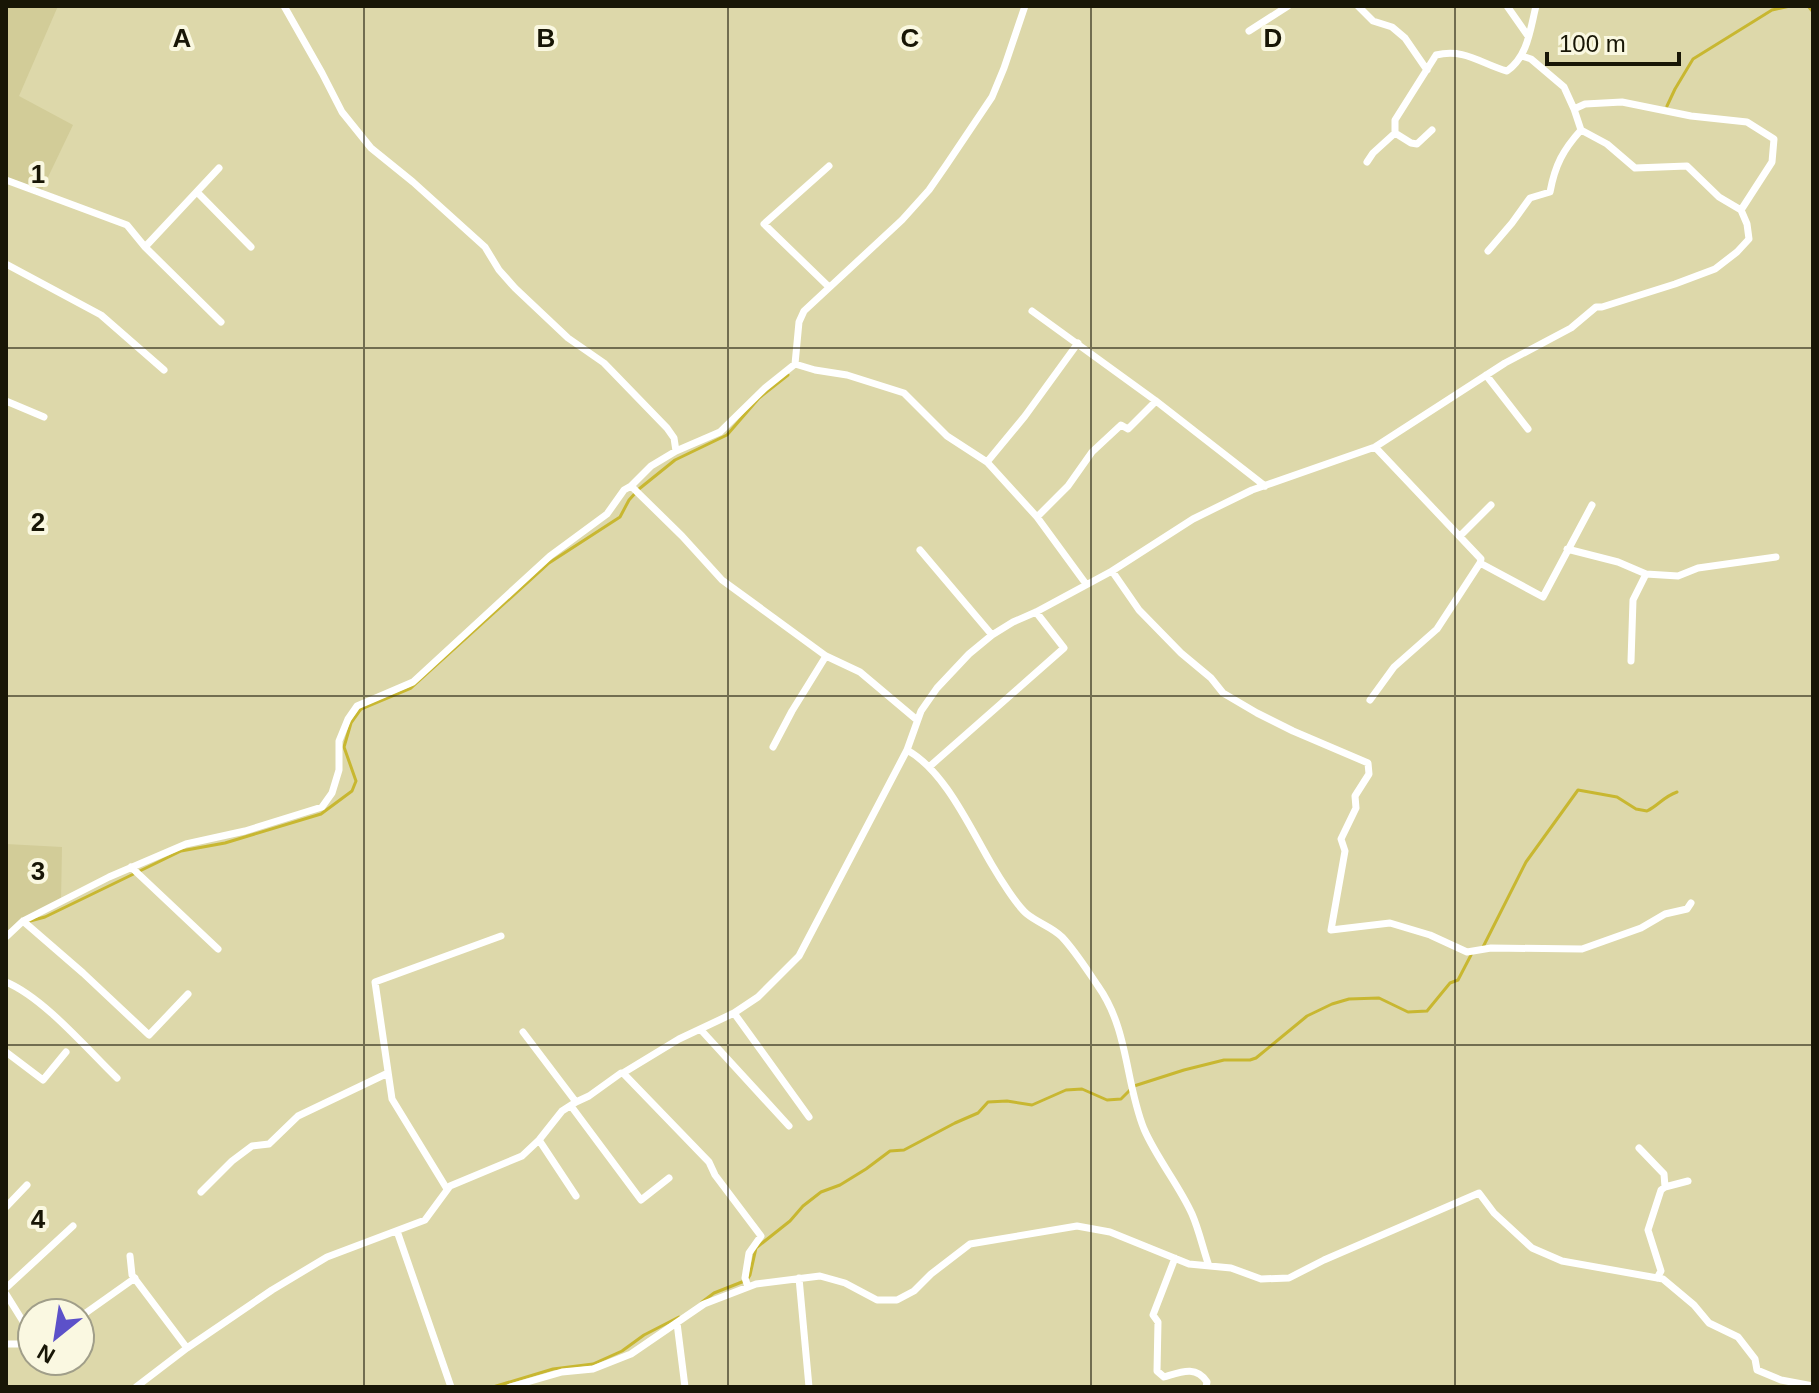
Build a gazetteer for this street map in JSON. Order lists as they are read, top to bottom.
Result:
{
  "scale_bar": "100 m",
  "north": "bottom left",
  "grid": {
    "columns": [
      "A",
      "B",
      "C",
      "D"
    ],
    "rows": [
      "1",
      "2",
      "3",
      "4"
    ]
  }
}
